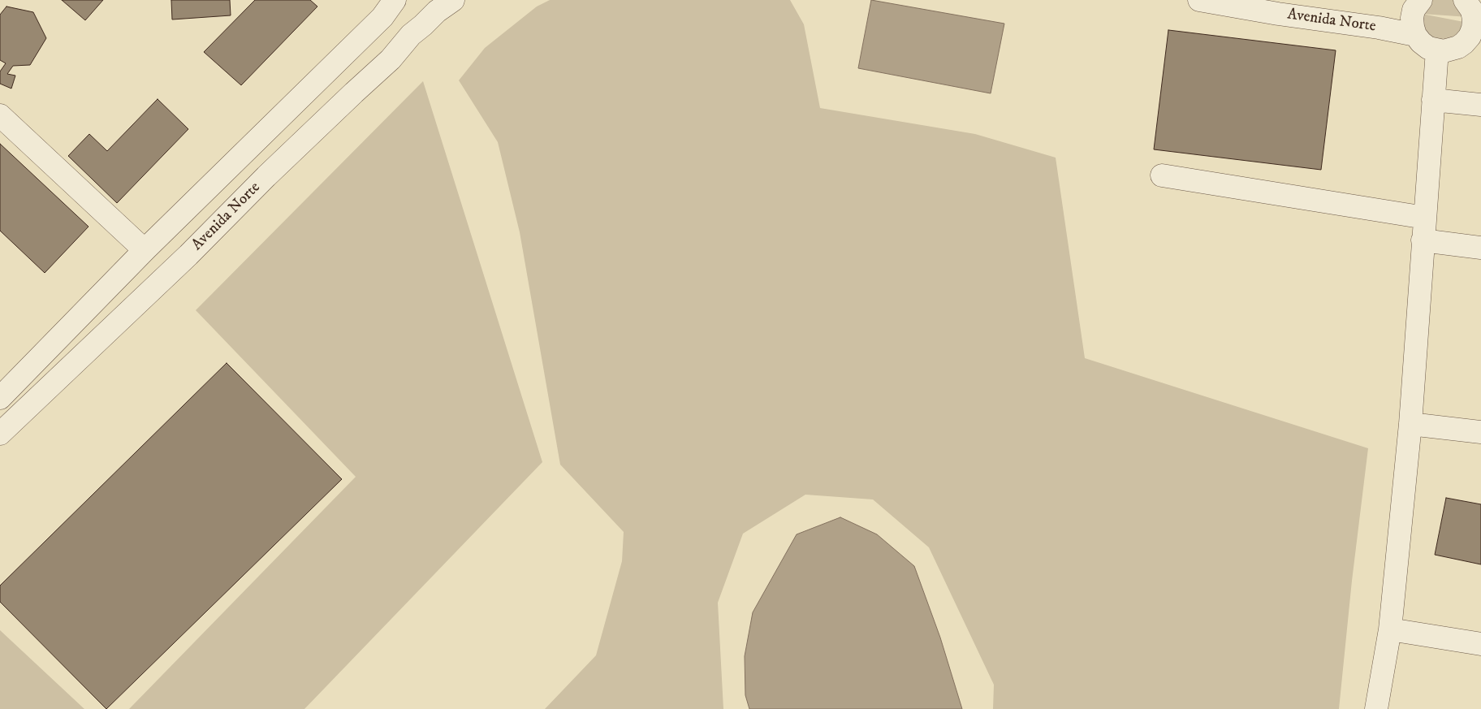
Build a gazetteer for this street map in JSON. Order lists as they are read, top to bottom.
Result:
{
  "streets": {
    "street": ["Avenida Norte"]
  }
}
